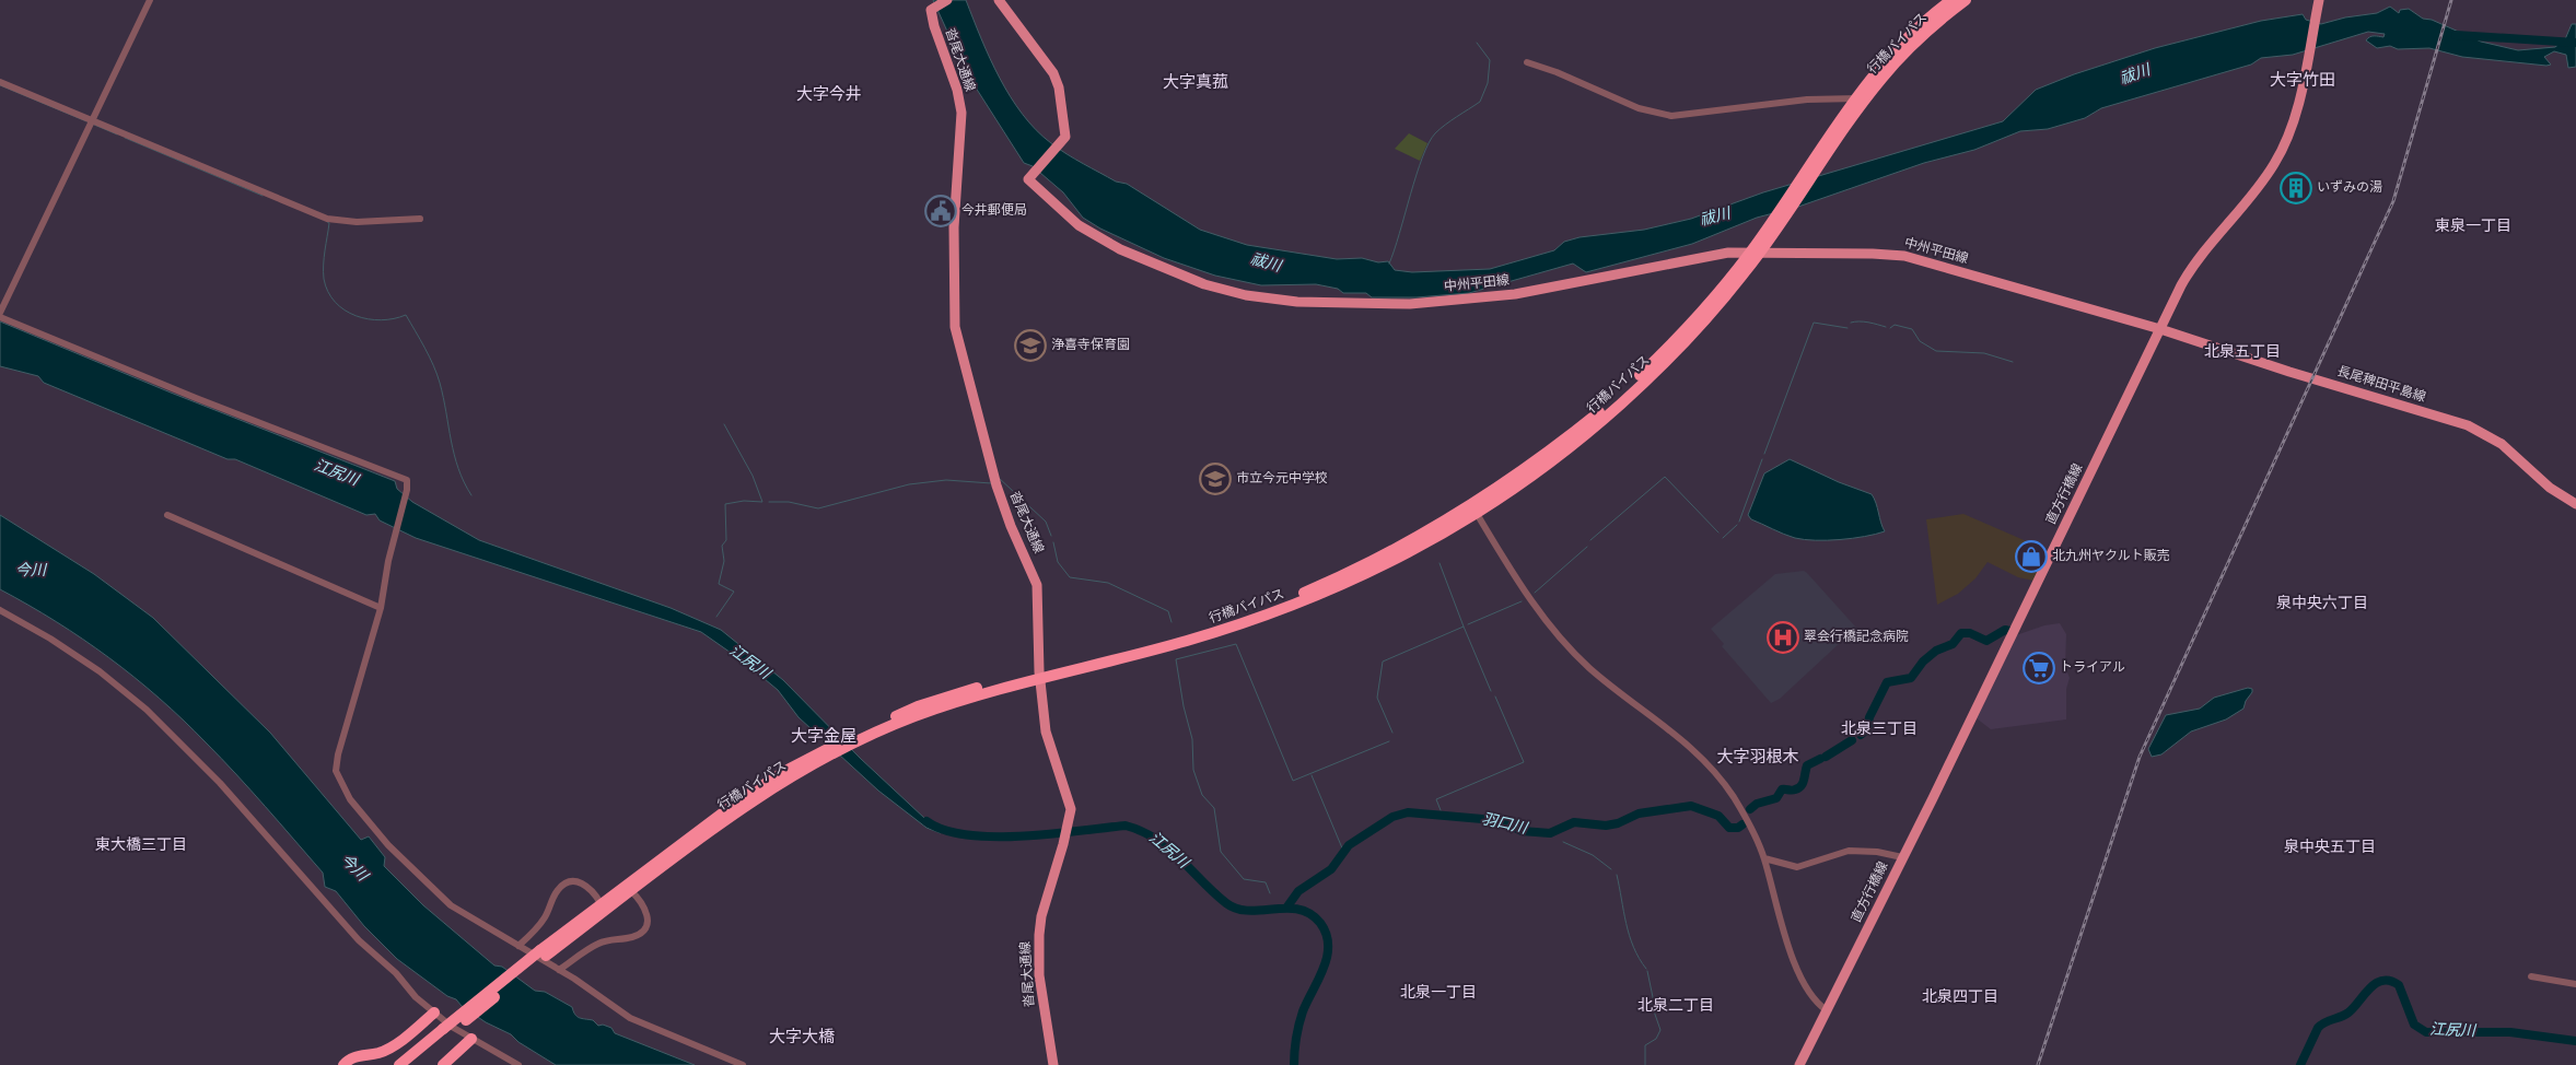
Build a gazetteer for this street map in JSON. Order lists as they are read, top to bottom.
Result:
{
  "streets": {
    "highway": ["行橋バイパス"],
    "main road": [
      "沓尾大通線",
      "中州平田線",
      "長尾稗田平島線",
      "直方行橋線"
    ]
  },
  "crossings": [
    ["行橋バイパス", "沓尾大通線"],
    ["行橋バイパス", "中州平田線"],
    ["中州平田線", "長尾稗田平島線"],
    ["中州平田線", "直方行橋線"],
    ["長尾稗田平島線", "直方行橋線"]
  ],
  "districts": [
    "大字竹田",
    "大字真菰",
    "大字今井",
    "東泉一丁目",
    "北泉五丁目",
    "泉中央六丁目",
    "北泉三丁目",
    "大字金屋",
    "大字羽根木",
    "東大橋三丁目",
    "泉中央五丁目",
    "北泉一丁目",
    "北泉四丁目",
    "北泉二丁目",
    "大字大橋"
  ],
  "water": [
    "祓川",
    "江尻川",
    "今川",
    "羽口川"
  ],
  "places": {
    "building": ["いずみの湯"],
    "public building": ["今井郵便局"],
    "school or university": ["浄喜寺保育園", "市立今元中学校"],
    "shop": ["北九州ヤクルト販売"],
    "hospital": ["翠会行橋記念病院"],
    "supermarket": ["トライアル"]
  }
}
